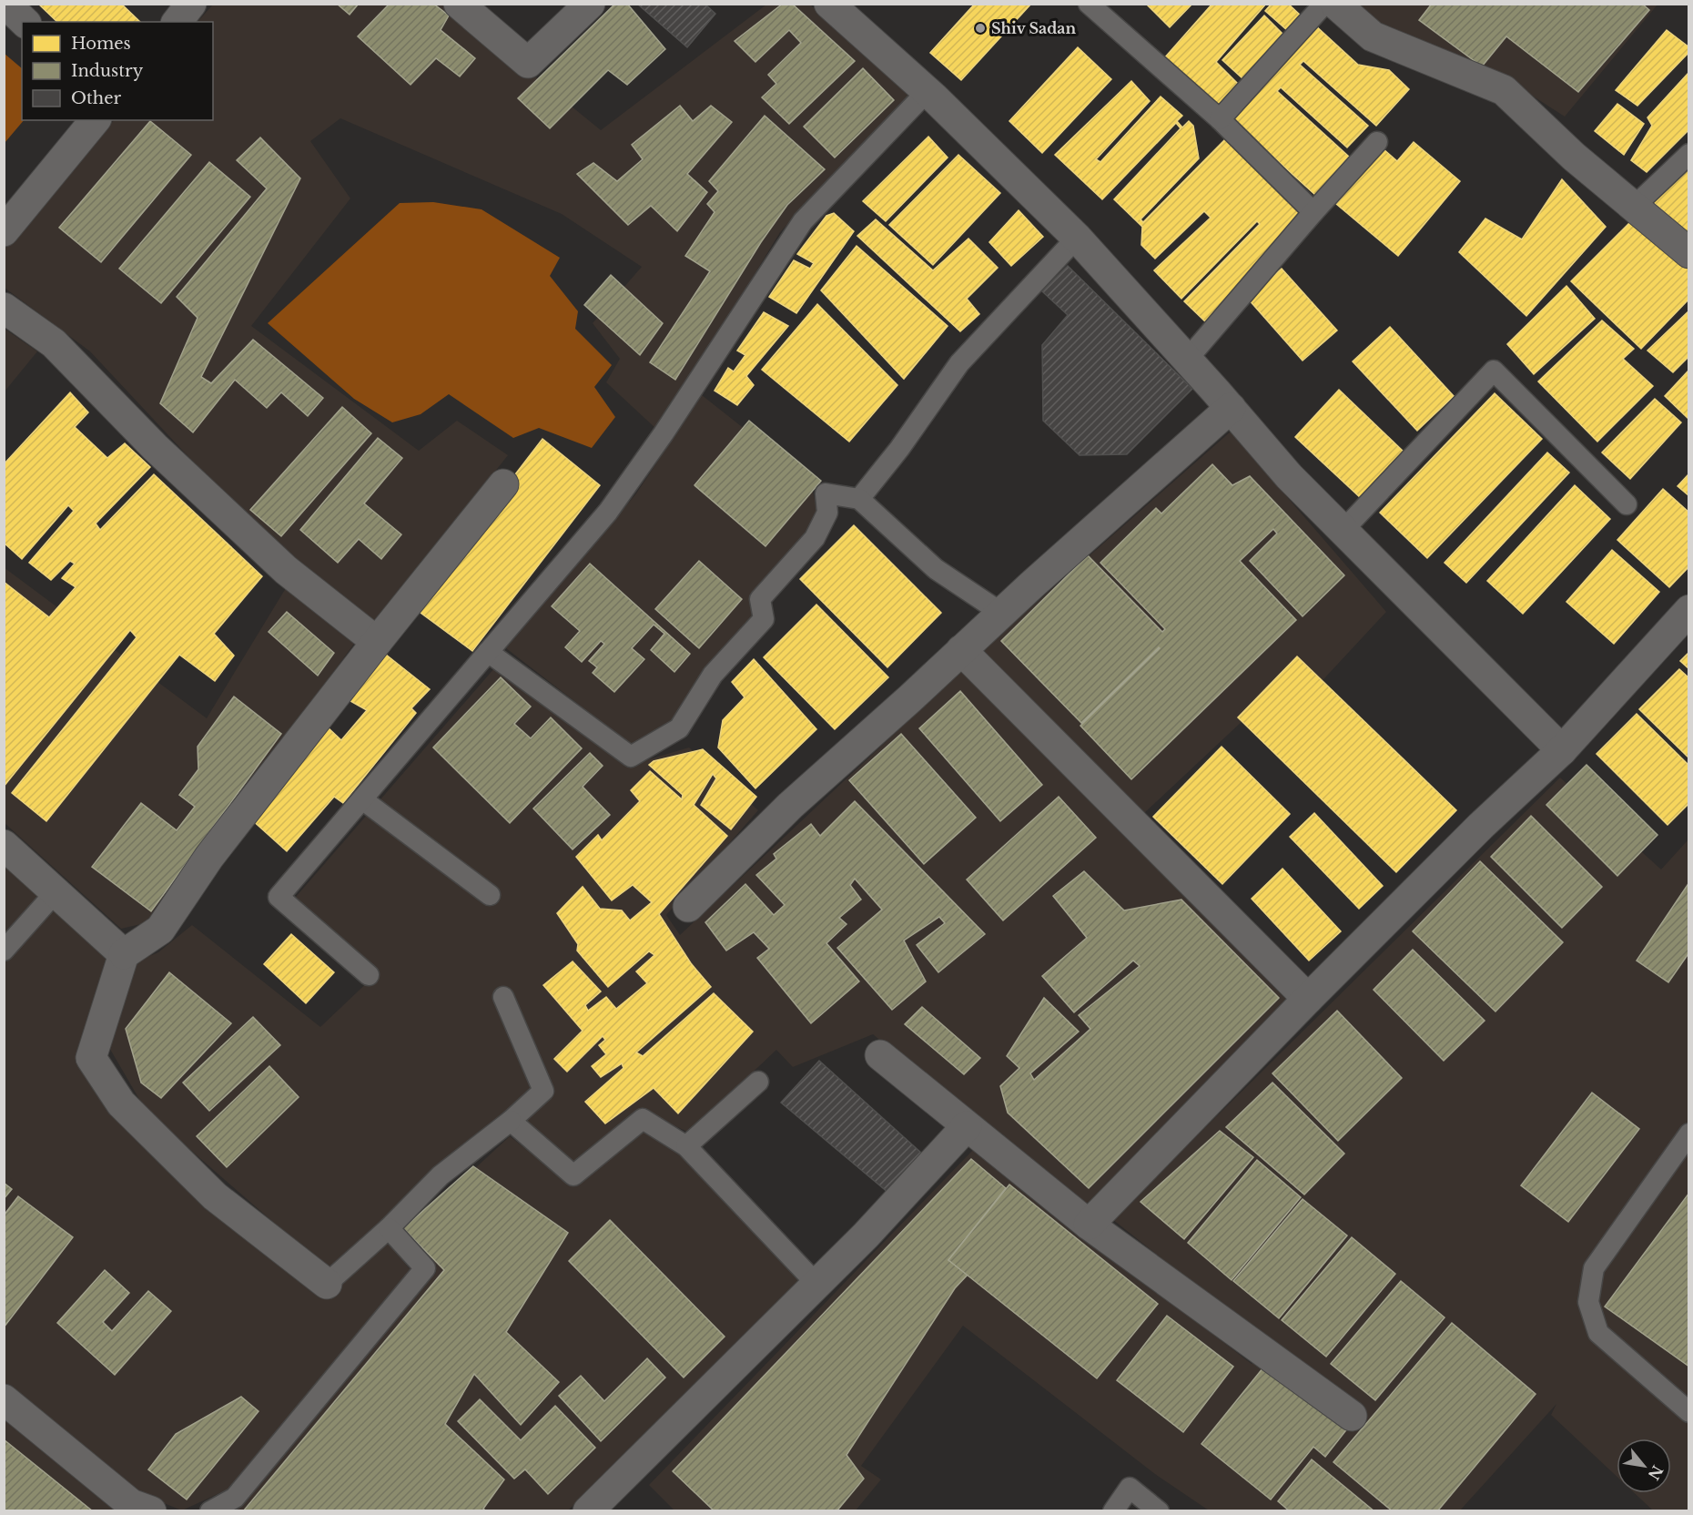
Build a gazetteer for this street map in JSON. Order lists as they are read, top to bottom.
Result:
{
  "places": ["Shiv Sadan"],
  "legend": ["Homes", "Industry", "Other"],
  "north": "bottom right"
}
